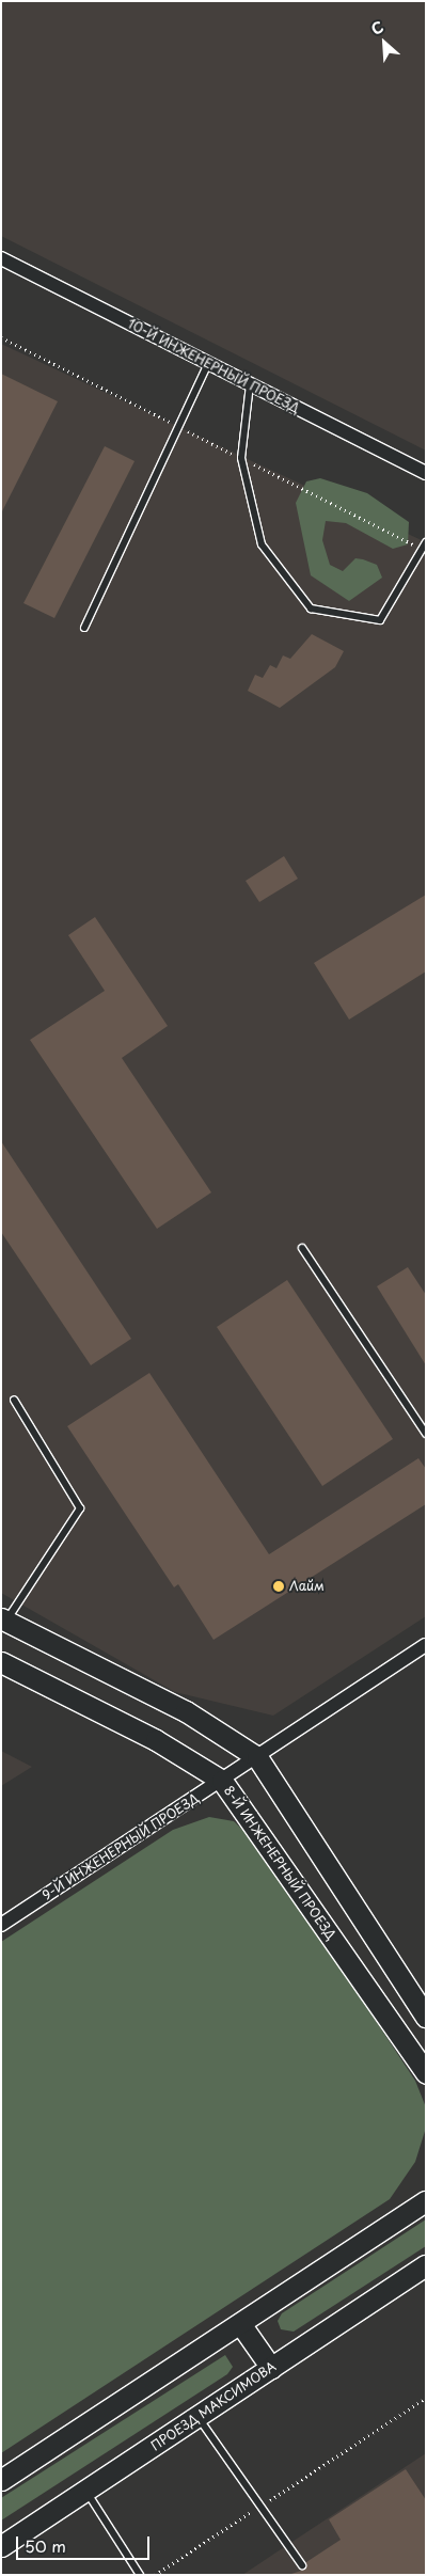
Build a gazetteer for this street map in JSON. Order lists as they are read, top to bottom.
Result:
{
  "streets": {
    "street": [
      "10-Й ИНЖЕНЕРНЫЙ ПРОЕЗД",
      "9-Й ИНЖЕНЕРНЫЙ ПРОЕЗД",
      "8-Й ИНЖЕНЕРНЫЙ ПРОЕЗД",
      "ПРОЕЗД МАКСИМОВА"
    ]
  },
  "crossings": [
    ["9-Й ИНЖЕНЕРНЫЙ ПРОЕЗД", "8-Й ИНЖЕНЕРНЫЙ ПРОЕЗД"]
  ],
  "places": ["Лайм"],
  "scale_bar": "50 m",
  "north": "top left"
}
